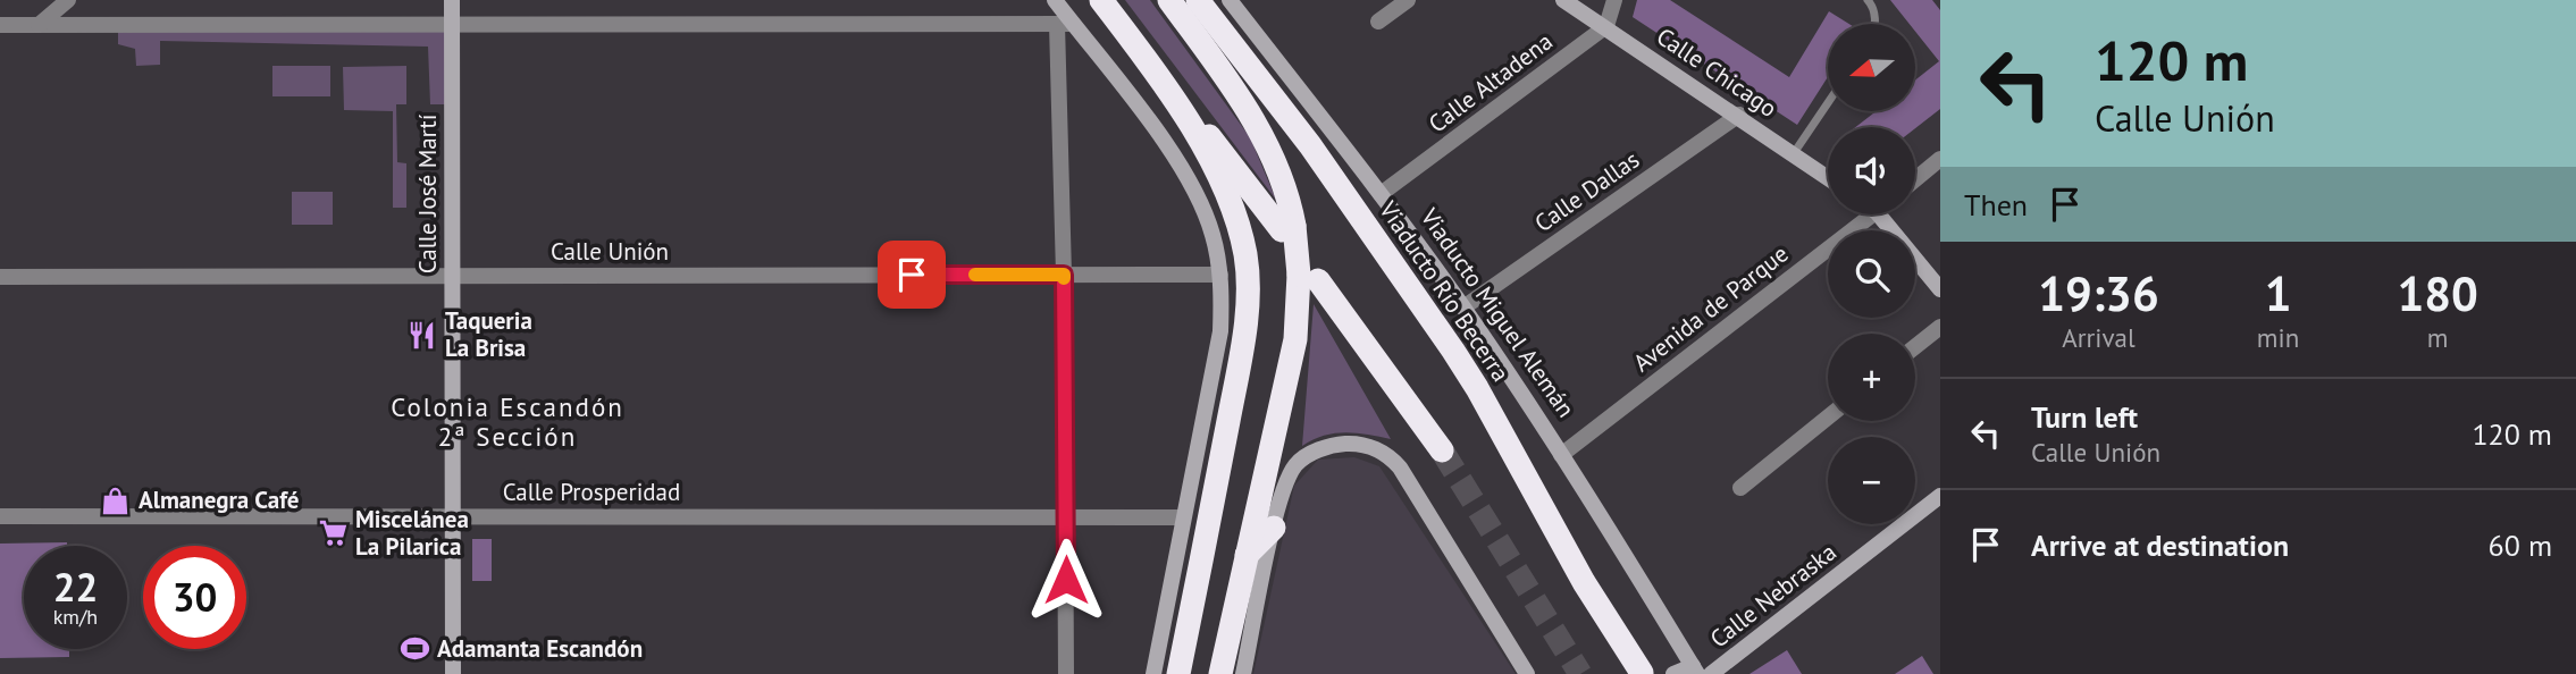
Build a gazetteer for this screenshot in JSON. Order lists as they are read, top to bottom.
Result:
{
  "streets": {
    "highway": ["Viaducto Río Becerra"],
    "main road": [
      "Calle Chicago",
      "Calle José Martí",
      "Viaducto Miguel Alemán",
      "Calle Nebraska"
    ],
    "street": [
      "Calle Altadena",
      "Calle Dallas",
      "Calle Unión",
      "Avenida de Parque",
      "Calle Prosperidad"
    ]
  },
  "crossings": [
    ["Calle Chicago", "Calle Altadena"],
    ["Calle Chicago", "Calle Dallas"],
    ["Calle Altadena", "Viaducto Miguel Alemán"],
    ["Calle Dallas", "Viaducto Miguel Alemán"],
    ["Calle José Martí", "Calle Unión"],
    ["Calle José Martí", "Calle Prosperidad"],
    ["Avenida de Parque", "Viaducto Miguel Alemán"]
  ],
  "districts": ["Colonia Escandón 2ª Sección"],
  "places": {
    "restaurant": ["Taqueria La Brisa"],
    "shop": ["Almanegra Café"],
    "supermarket": ["Miscelánea La Pilarica"],
    "sports": ["Adamanta Escandón"]
  },
  "north": "left",
  "page": {
    "turn": ["120 m", "Calle Unión"],
    "map_buttons": ["+", "−"],
    "then": "Then",
    "eta": [
      "19:36",
      "Arrival",
      "1",
      "min",
      "180",
      "m"
    ],
    "list": [
      {
        "name": "Turn left",
        "note": "Calle Unión",
        "value": "120 m"
      },
      {
        "name": "Arrive at destination",
        "value": "60 m"
      }
    ],
    "speed": "22 km/h",
    "limit": "30"
  }
}
